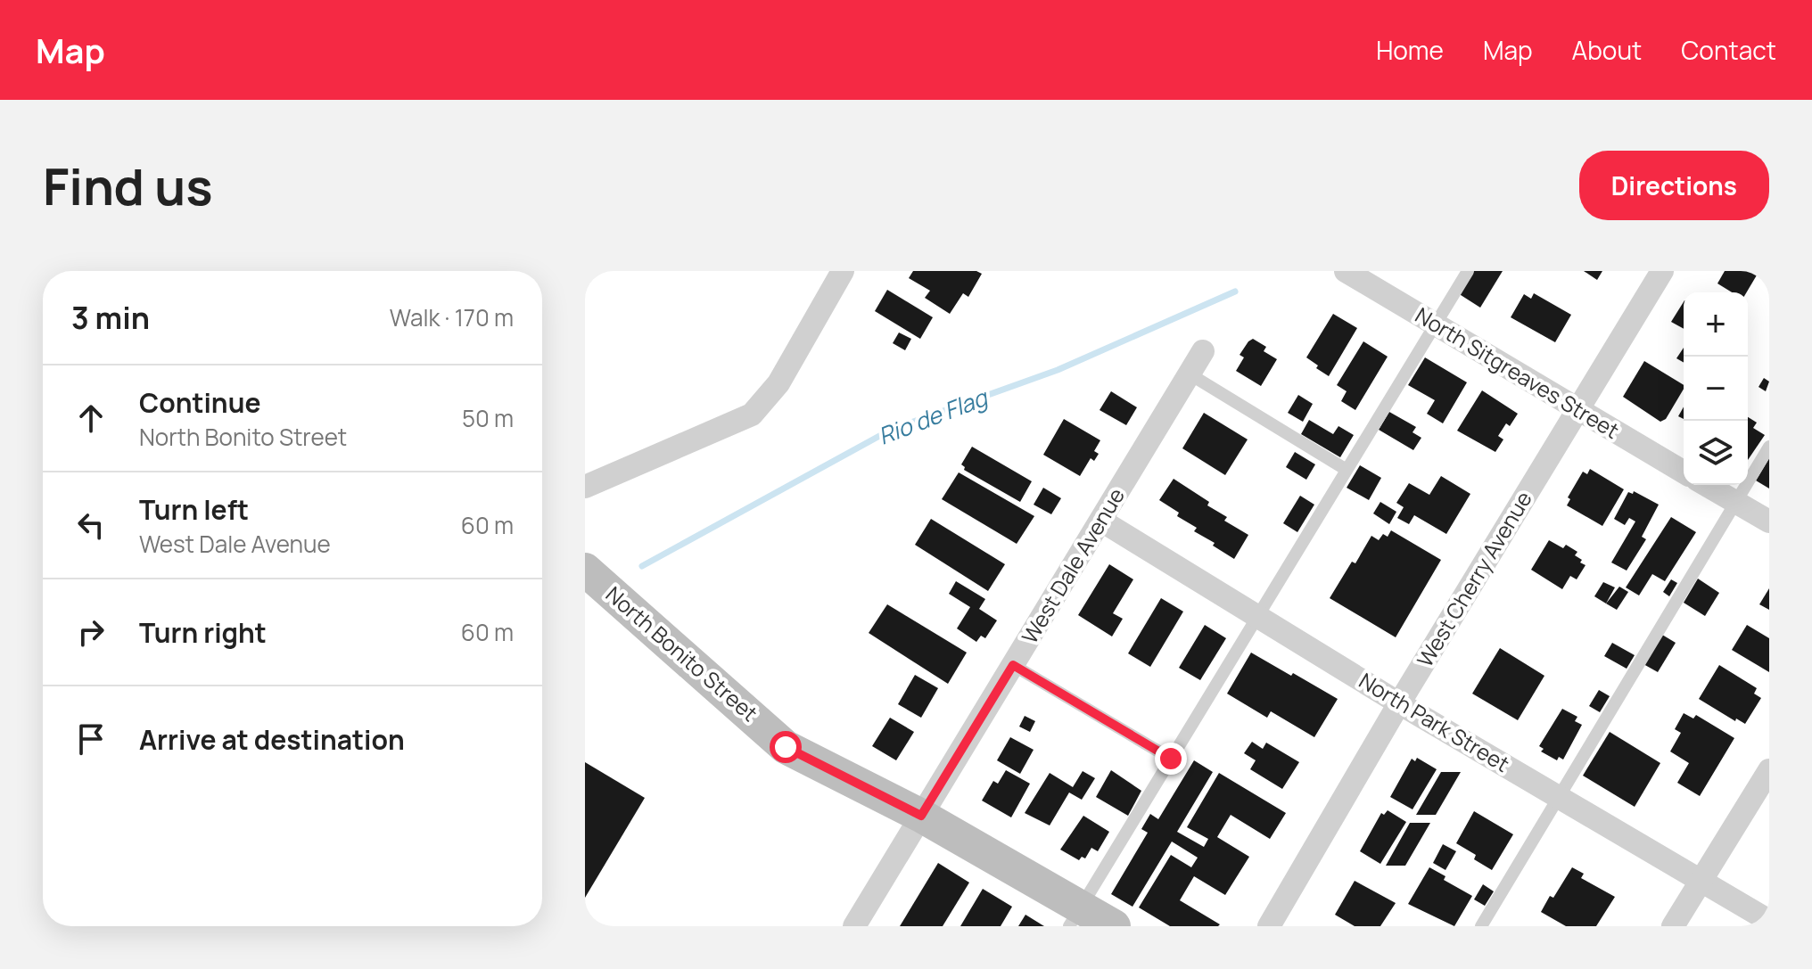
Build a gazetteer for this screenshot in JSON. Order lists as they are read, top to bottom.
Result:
{
  "streets": {
    "street": [
      "North Sitgreaves Street",
      "West Dale Avenue",
      "West Cherry Avenue",
      "North Bonito Street",
      "North Park Street"
    ]
  },
  "crossings": [
    ["North Sitgreaves Street", "West Cherry Avenue"],
    ["West Dale Avenue", "North Bonito Street"],
    ["West Dale Avenue", "North Park Street"],
    ["West Cherry Avenue", "North Park Street"]
  ],
  "water": ["Rio de Flag"],
  "page": {
    "header": "Map",
    "nav": [
      "Home",
      "Map",
      "About",
      "Contact"
    ],
    "buttons": "Directions",
    "title": "Find us",
    "heading": ["3 min", "Walk · 170 m"],
    "map_buttons": ["+", "−"],
    "list": [
      ["Continue", "North Bonito Street", "50 m"],
      ["Turn left", "West Dale Avenue", "60 m"],
      ["Turn right", "60 m"],
      "Arrive at destination"
    ]
  }
}
